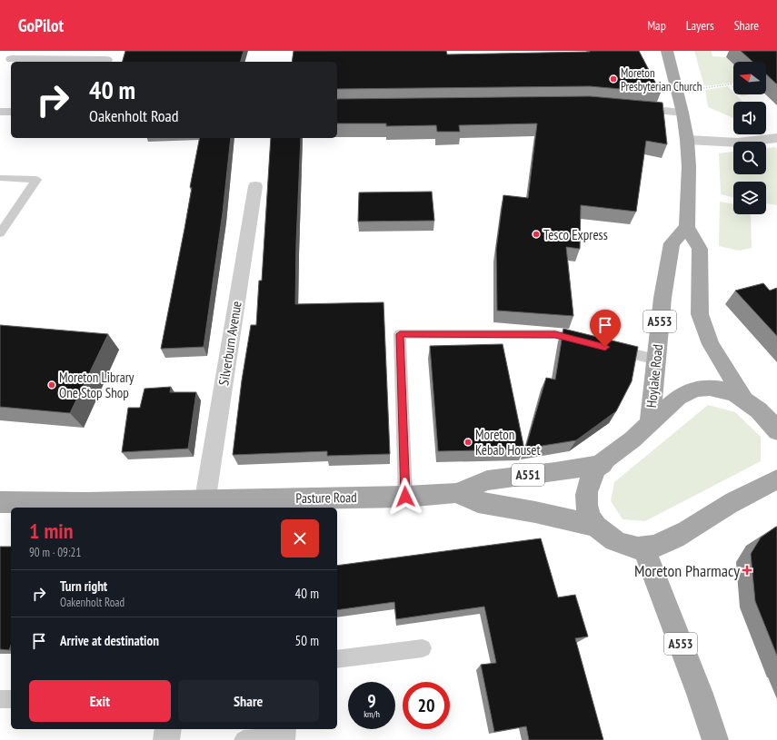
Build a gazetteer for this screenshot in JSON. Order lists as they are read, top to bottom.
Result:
{
  "streets": {
    "main road": [
      "A553",
      "Hoylake Road",
      "A551",
      "Pasture Road"
    ],
    "street": ["Silverburn Avenue"]
  },
  "crossings": [
    ["Silverburn Avenue", "Pasture Road"]
  ],
  "places": {
    "other": [
      "Moreton Presbyterian Church",
      "Tesco Express",
      "Moreton Library One Stop Shop",
      "Moreton Kebab Houset"
    ],
    "health": ["Moreton Pharmacy"]
  },
  "north": "left",
  "page": {
    "header": "GoPilot",
    "nav": ["Map", "Layers", "Share"],
    "turn": ["40 m", "Oakenholt Road"],
    "heading": ["1 min", "90 m · 09:21"],
    "list": [
      {
        "name": "Turn right",
        "note": "Oakenholt Road",
        "value": "40 m"
      },
      {
        "name": "Arrive at destination",
        "value": "50 m"
      }
    ],
    "buttons": ["Exit", "Share"],
    "speed": "9 km/h",
    "limit": "20"
  }
}
